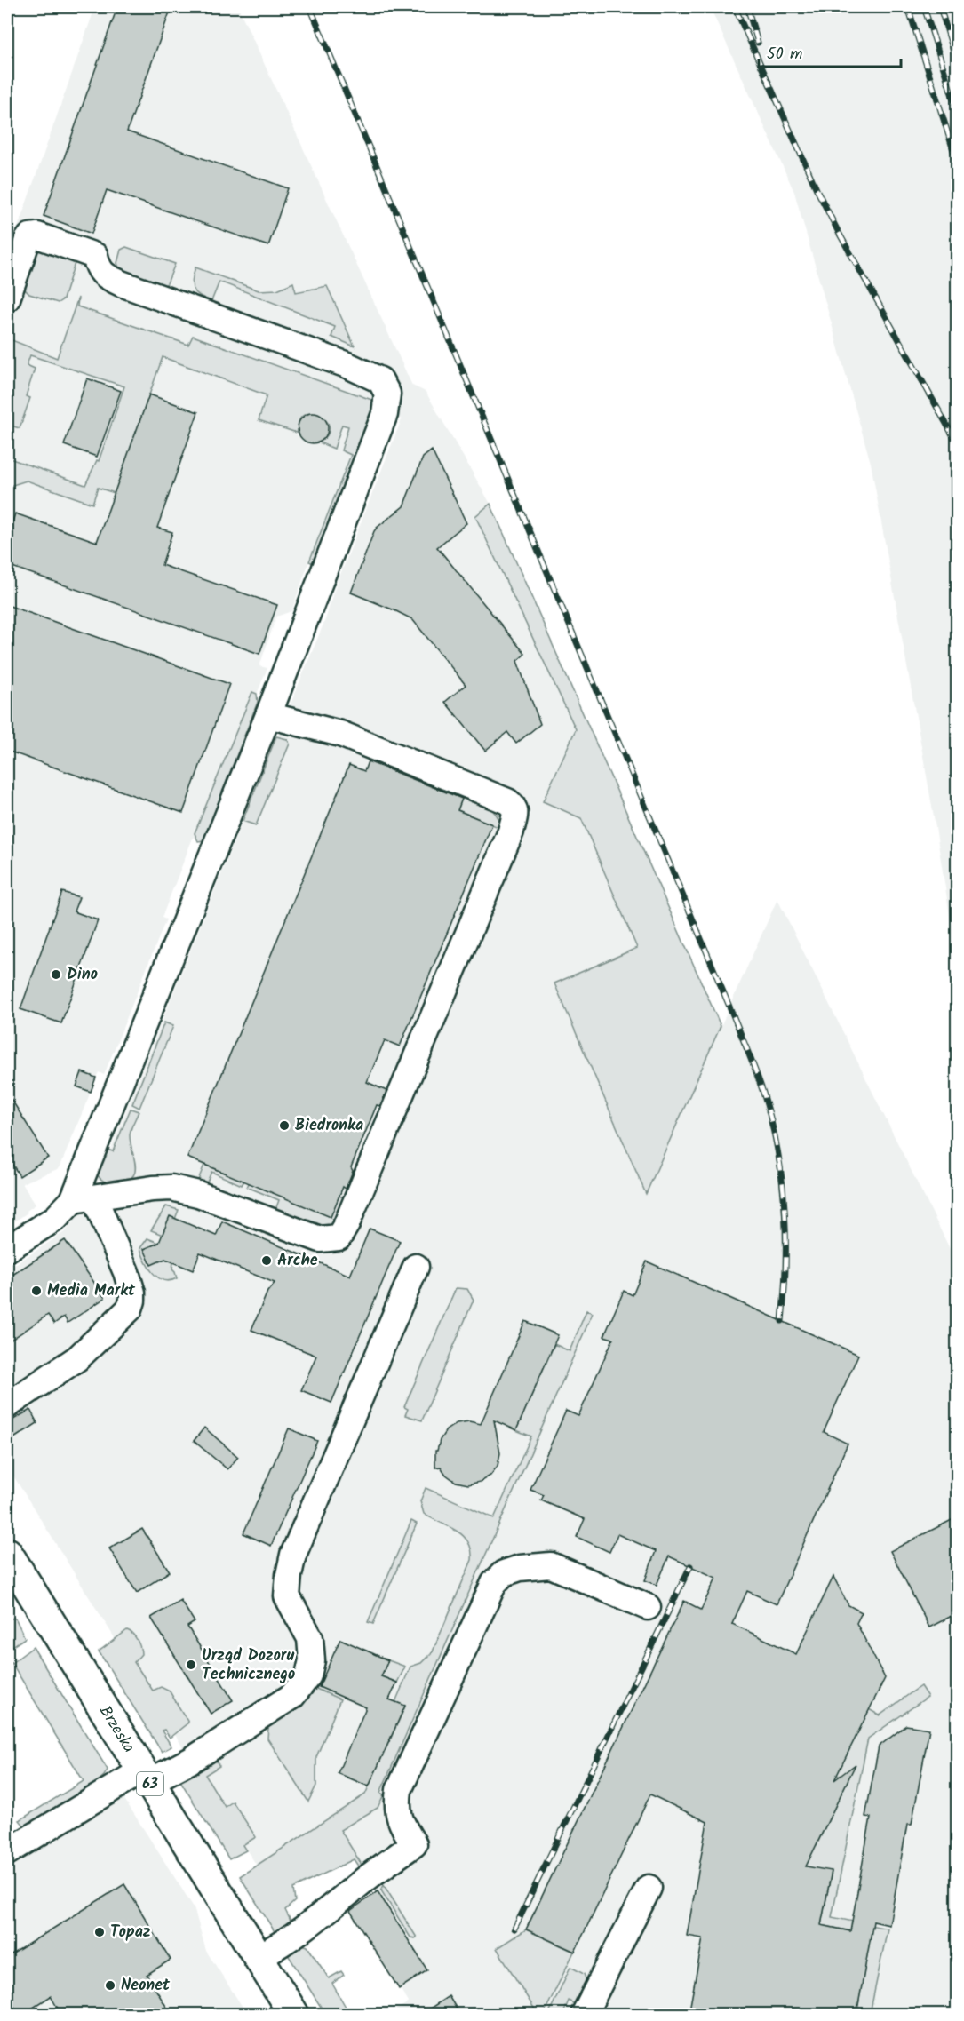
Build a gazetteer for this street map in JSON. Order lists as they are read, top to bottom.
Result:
{
  "streets": {
    "main road": ["Brzeska", "63"]
  },
  "places": [
    "Dino",
    "Biedronka",
    "Arche",
    "Media Markt",
    "Urząd Dozoru Technicznego",
    "Topaz",
    "Neonet"
  ],
  "scale_bar": "50 m"
}
